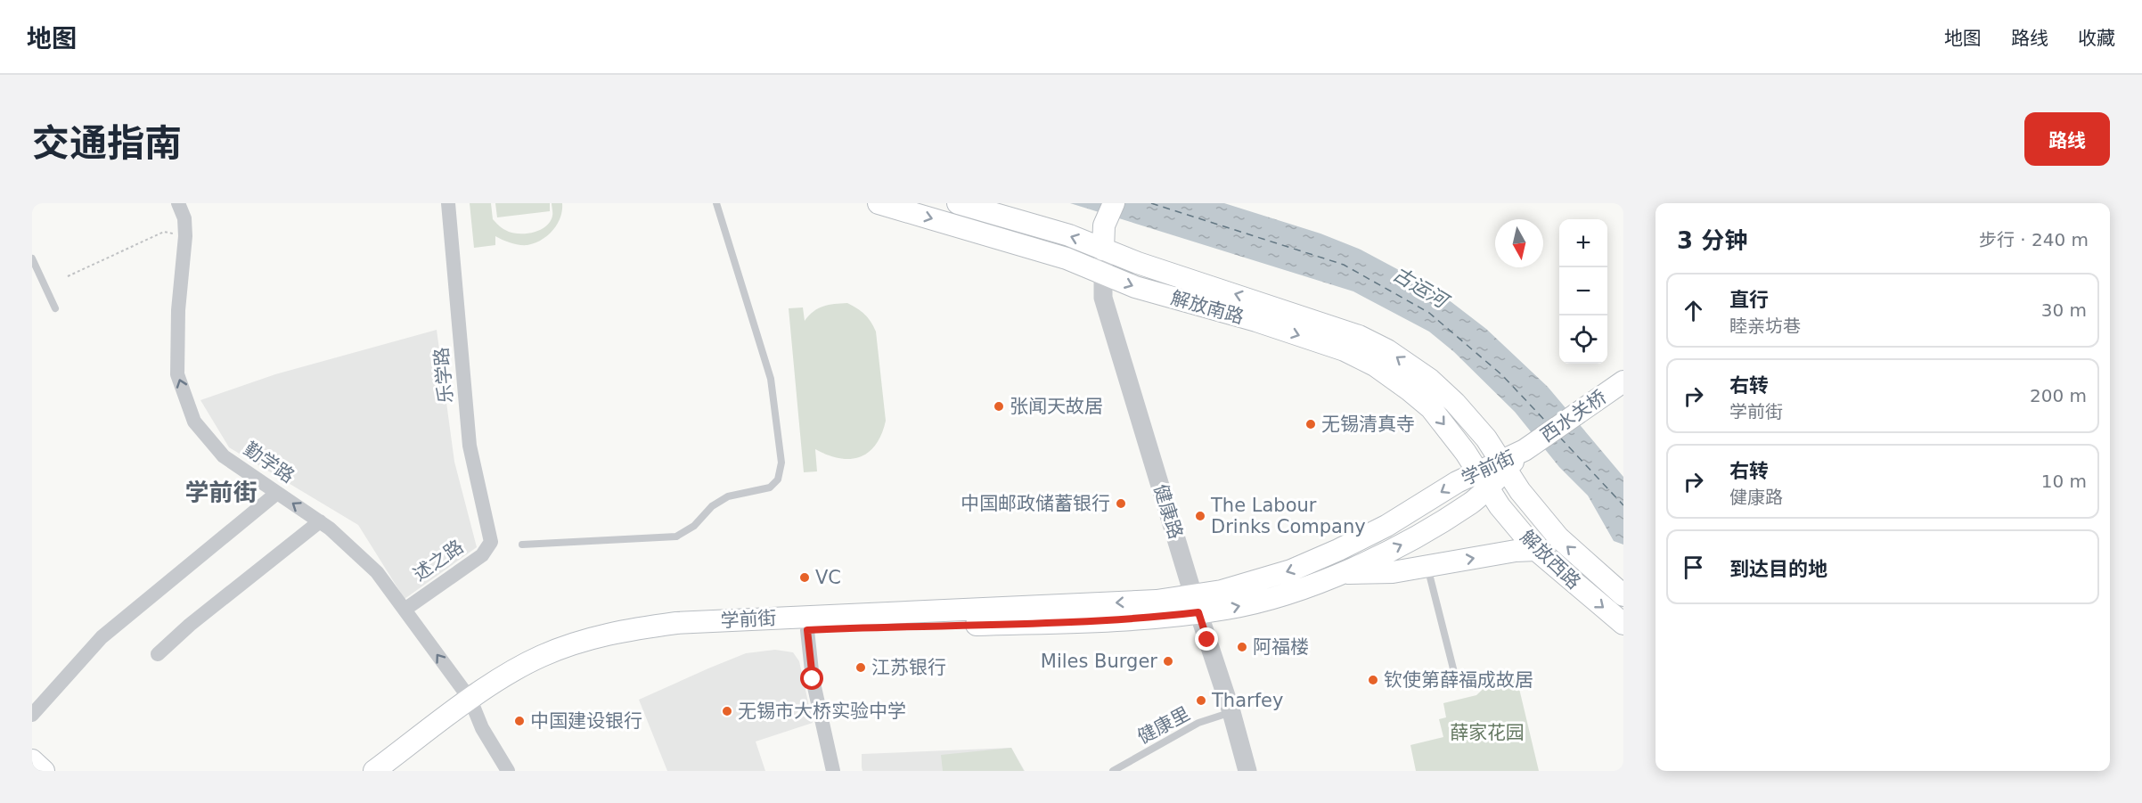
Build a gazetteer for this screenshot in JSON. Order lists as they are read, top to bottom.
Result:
{
  "streets": {
    "main road": [
      "解放南路",
      "西水关桥",
      "学前街",
      "解放西路"
    ],
    "street": [
      "乐学路",
      "勤学路",
      "健康路",
      "述之路"
    ],
    "lane": ["健康里"]
  },
  "crossings": [
    ["解放南路", "学前街"],
    ["解放南路", "健康路"],
    ["解放南路", "解放西路"],
    ["乐学路", "述之路"],
    ["西水关桥", "学前街"],
    ["勤学路", "学前街"],
    ["勤学路", "述之路"],
    ["学前街", "健康路"],
    ["学前街", "解放西路"],
    ["健康路", "健康里"]
  ],
  "one_way": ["勤学路"],
  "districts": ["学前街"],
  "water": ["古运河"],
  "parks": ["薛家花园"],
  "places": [
    "张闻天故居",
    "无锡清真寺",
    "中国邮政储蓄银行",
    "The Labour Drinks Company",
    "VC",
    "阿福楼",
    "Miles Burger",
    "江苏银行",
    "钦使第薛福成故居",
    "Tharfey",
    "无锡市大桥实验中学",
    "中国建设银行"
  ],
  "north": "bottom",
  "page": {
    "header": "地图",
    "nav": ["地图", "路线", "收藏"],
    "title": "交通指南",
    "buttons": "路线",
    "heading": ["3 分钟", "步行 · 240 m"],
    "map_buttons": ["+", "−"],
    "list": [
      ["直行", "睦亲坊巷", "30 m"],
      ["右转", "学前街", "200 m"],
      ["右转", "健康路", "10 m"],
      "到达目的地"
    ]
  }
}
